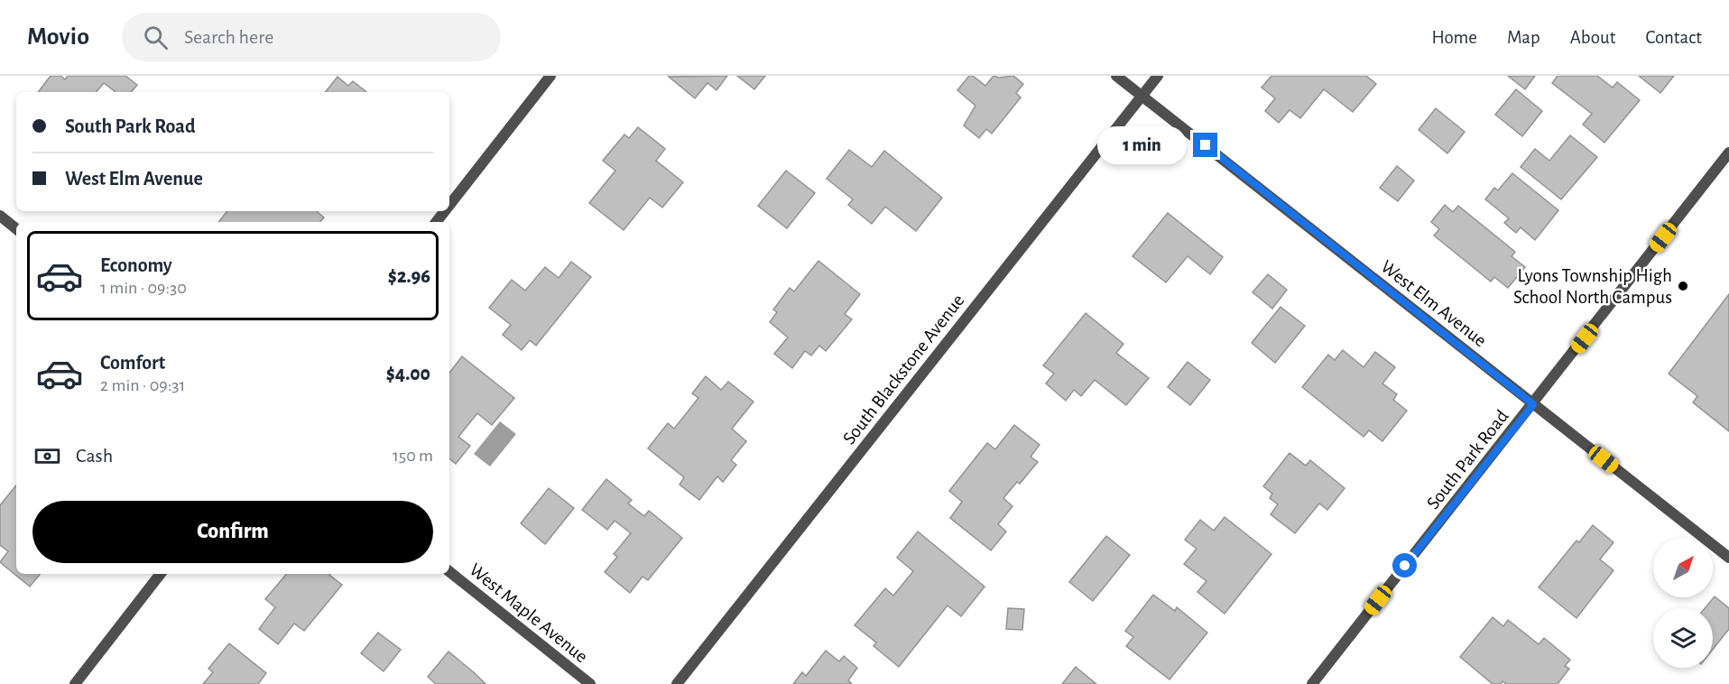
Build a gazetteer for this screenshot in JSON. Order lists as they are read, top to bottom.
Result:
{
  "streets": {
    "street": [
      "West Elm Avenue",
      "South Blackstone Avenue",
      "South Park Road",
      "West Maple Avenue"
    ]
  },
  "crossings": [
    ["West Elm Avenue", "South Blackstone Avenue"],
    ["West Elm Avenue", "South Park Road"]
  ],
  "places": ["Lyons Township High School North Campus"],
  "north": "top right",
  "page": {
    "header": "Movio",
    "search": "Search here",
    "nav": [
      "Home",
      "Map",
      "About",
      "Contact"
    ],
    "banner": ["South Park Road", "West Elm Avenue"],
    "bubble": "1 min",
    "list": [
      {
        "name": "Economy",
        "note": "1 min · 09:30",
        "value": "$2.96"
      },
      {
        "name": "Comfort",
        "note": "2 min · 09:31",
        "value": "$4.00"
      }
    ],
    "pay": ["Cash", "150 m"],
    "buttons": "Confirm"
  }
}
